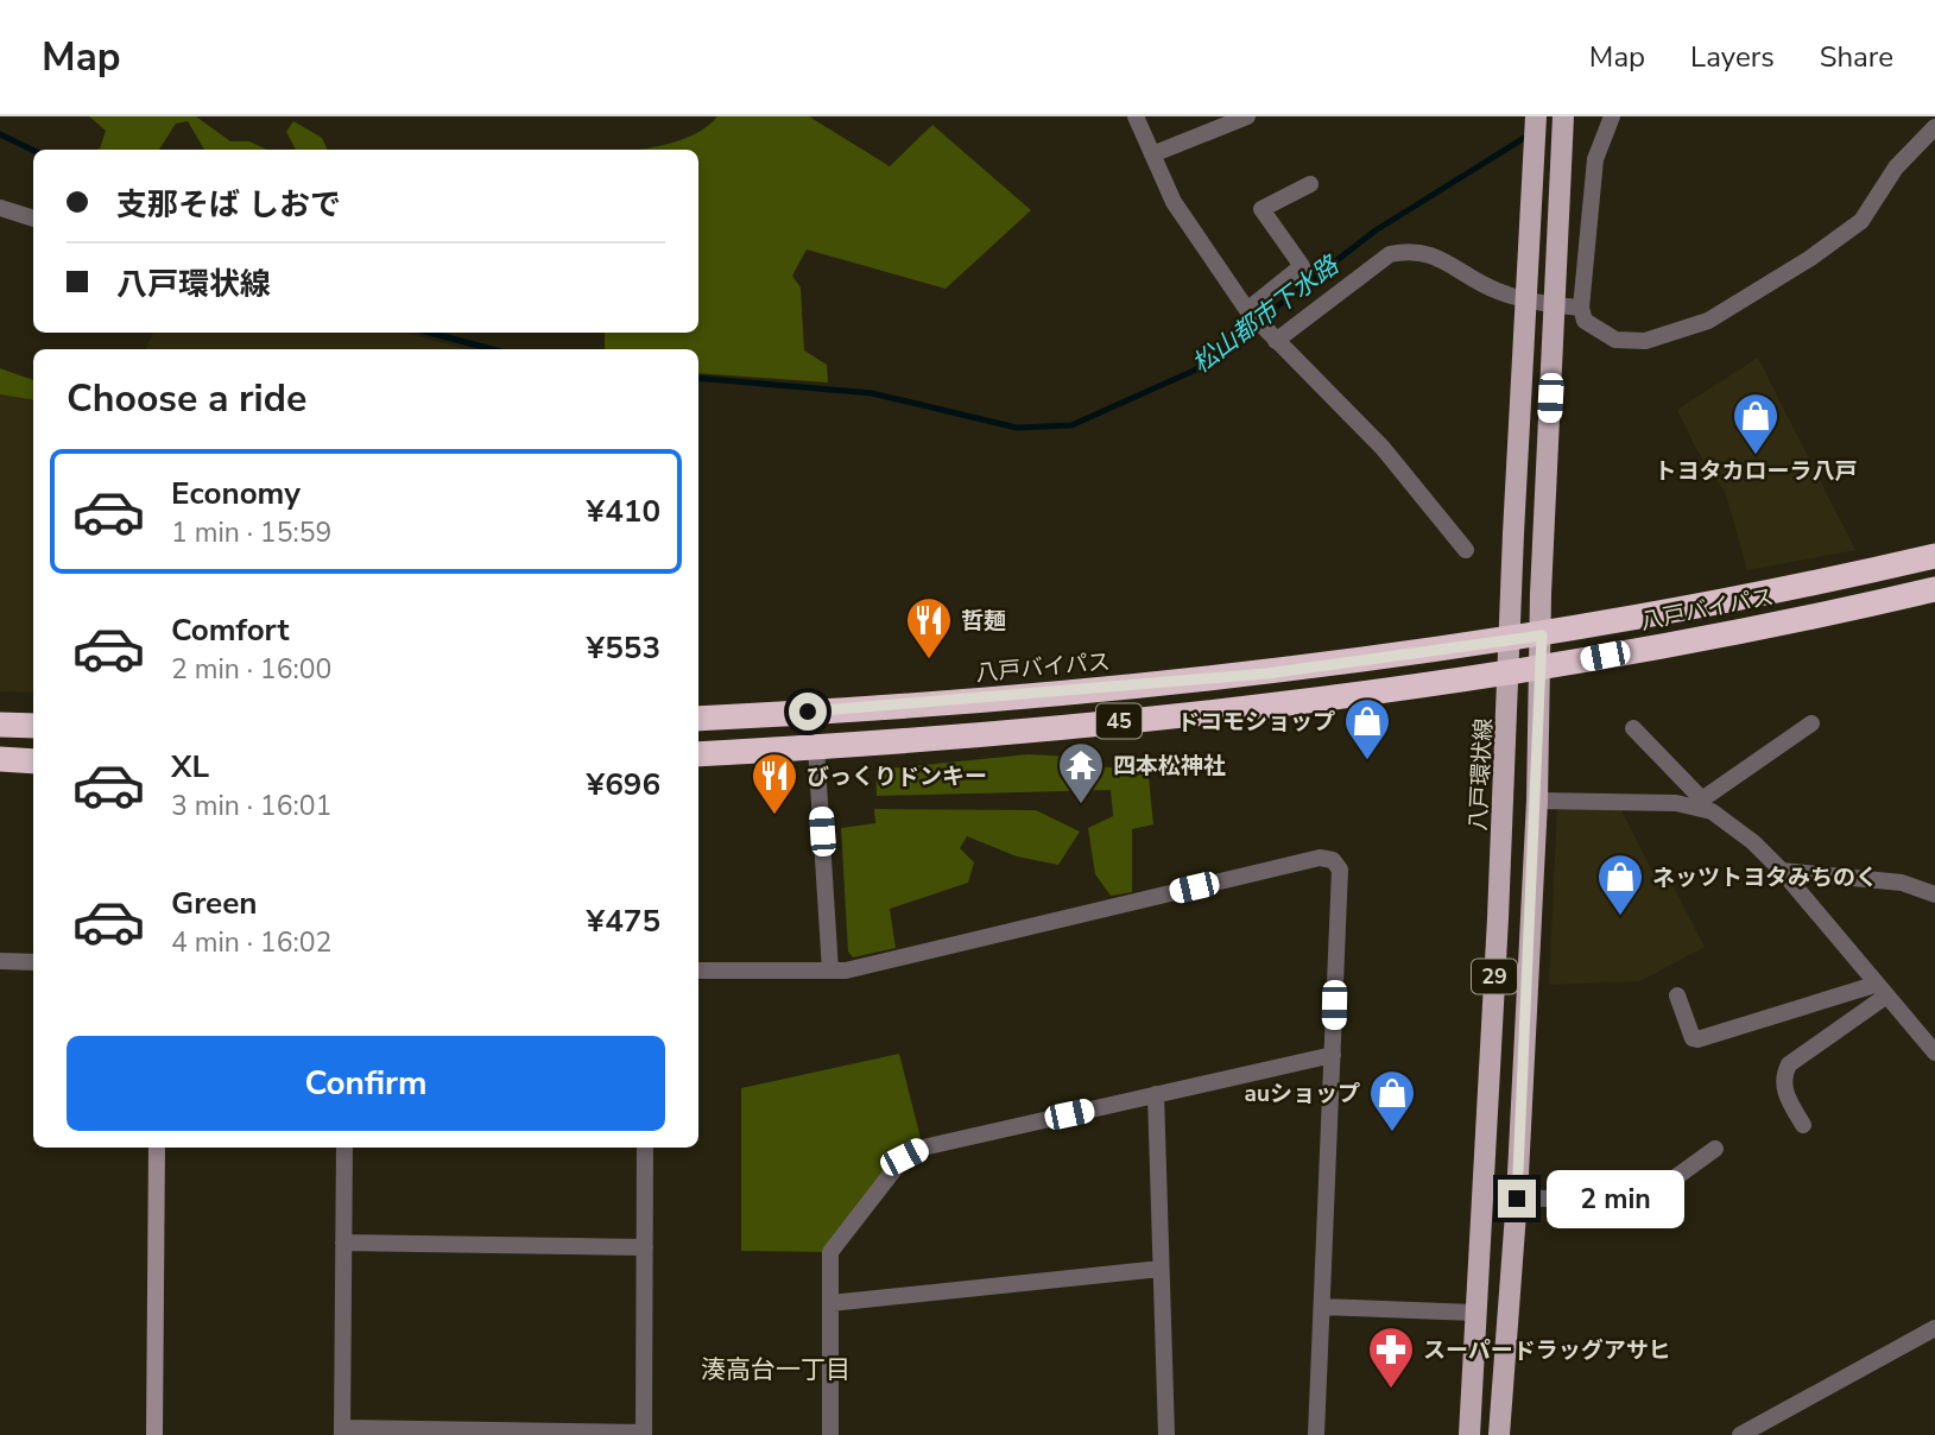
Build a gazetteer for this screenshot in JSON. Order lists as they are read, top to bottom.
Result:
{
  "streets": {
    "highway": ["八戸バイパス", "45"],
    "main road": ["八戸環状線", "29"]
  },
  "crossings": [
    ["八戸バイパス", "八戸環状線"],
    ["八戸バイパス", "29"]
  ],
  "districts": ["湊高台一丁目"],
  "water": ["松山都市下水路"],
  "places": {
    "shop": [
      "トヨタカローラ八戸",
      "ドコモショップ",
      "ネッツトヨタみちのく",
      "auショップ"
    ],
    "restaurant": ["哲麺", "びっくりドンキー"],
    "temple": ["四本松神社"],
    "pharmacy": ["スーパードラッグアサヒ"]
  },
  "page": {
    "header": "Map",
    "nav": ["Map", "Layers", "Share"],
    "banner": ["支那そば しおで", "八戸環状線"],
    "heading": "Choose a ride",
    "list": [
      {
        "name": "Economy",
        "note": "1 min · 15:59",
        "value": "¥410"
      },
      {
        "name": "Comfort",
        "note": "2 min · 16:00",
        "value": "¥553"
      },
      {
        "name": "XL",
        "note": "3 min · 16:01",
        "value": "¥696"
      },
      {
        "name": "Green",
        "note": "4 min · 16:02",
        "value": "¥475"
      }
    ],
    "buttons": "Confirm",
    "bubble": "2 min"
  }
}
